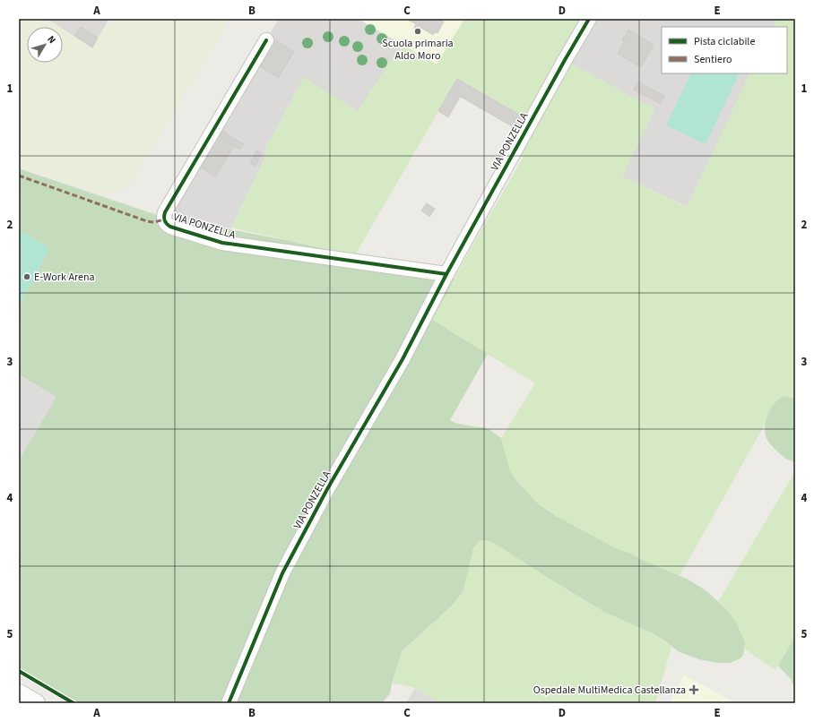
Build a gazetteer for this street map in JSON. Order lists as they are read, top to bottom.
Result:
{
  "streets": {
    "street": ["VIA PONZELLA"]
  },
  "places": {
    "other": ["Scuola primaria Aldo Moro", "E-Work Arena"],
    "health": ["Ospedale MultiMedica Castellanza"]
  },
  "legend": ["Pista ciclabile", "Sentiero"],
  "north": "top right",
  "grid": {
    "columns": [
      "A",
      "B",
      "C",
      "D",
      "E"
    ],
    "rows": [
      "1",
      "2",
      "3",
      "4",
      "5"
    ]
  }
}
